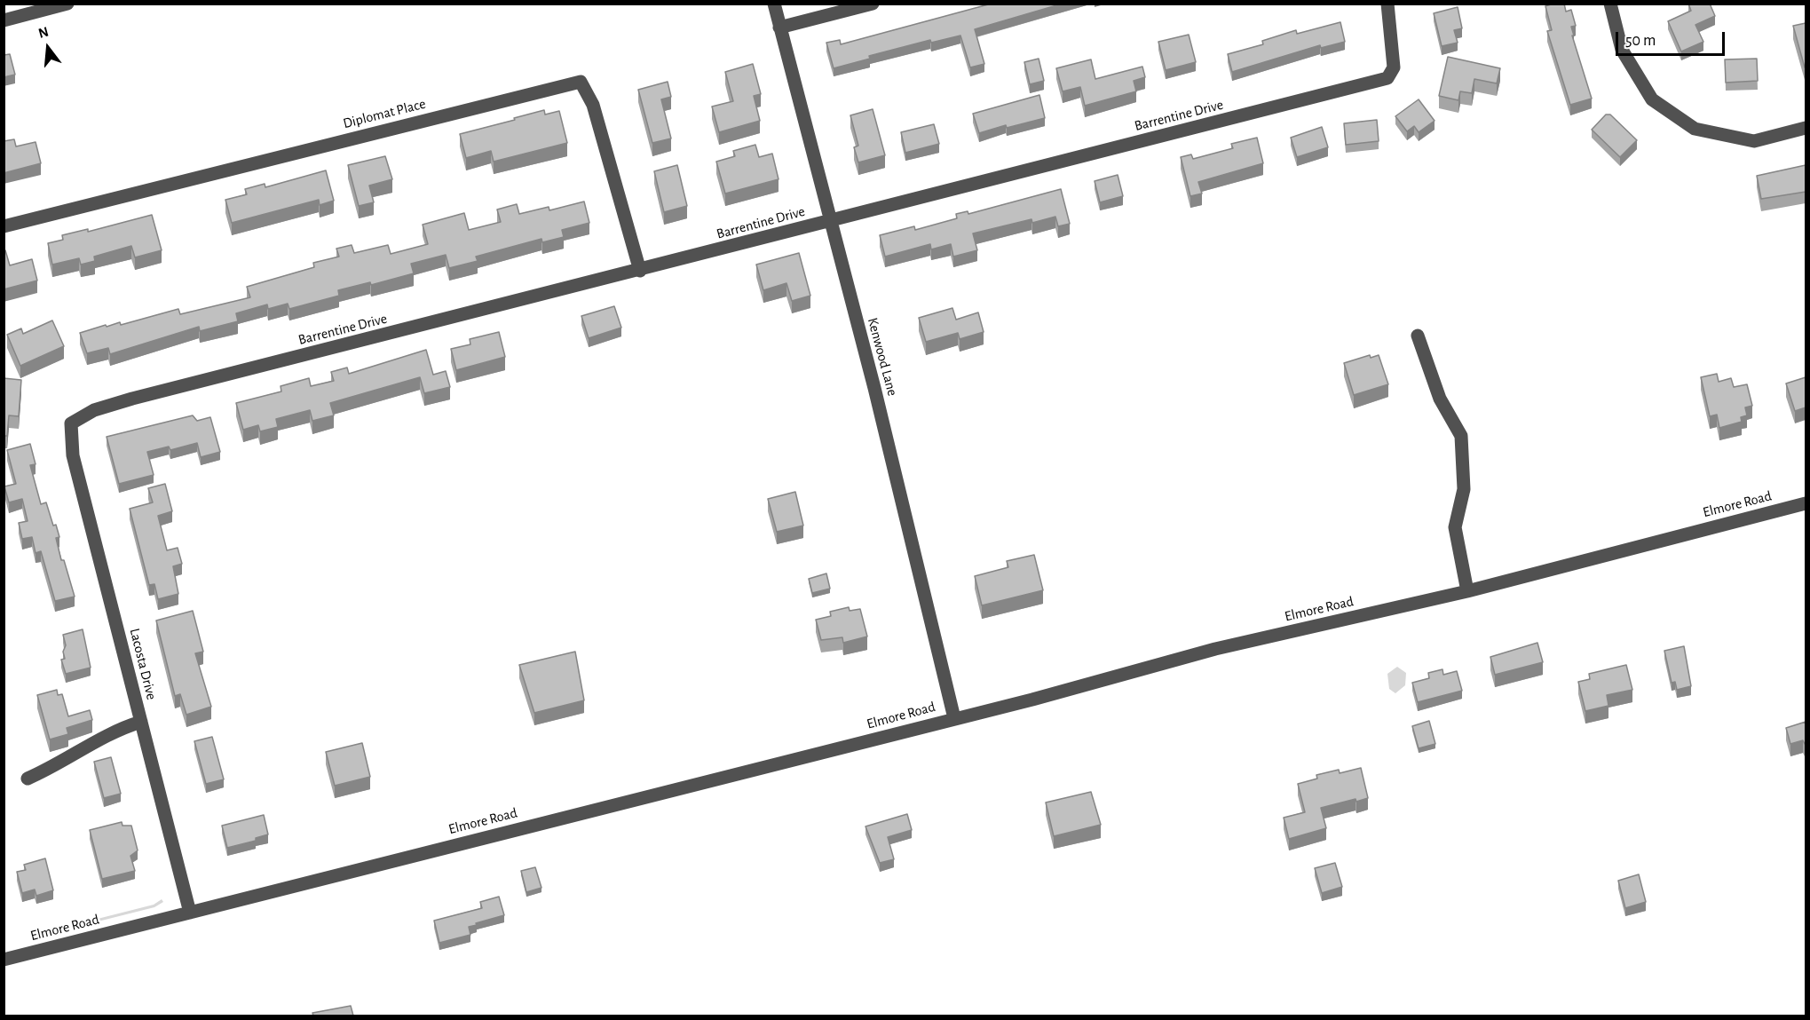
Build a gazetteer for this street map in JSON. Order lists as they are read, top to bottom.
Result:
{
  "streets": {
    "street": [
      "Diplomat Place",
      "Barrentine Drive",
      "Kenwood Lane",
      "Elmore Road",
      "Lacosta Drive"
    ]
  },
  "crossings": [
    ["Diplomat Place", "Barrentine Drive"],
    ["Barrentine Drive", "Kenwood Lane"],
    ["Barrentine Drive", "Lacosta Drive"],
    ["Kenwood Lane", "Elmore Road"],
    ["Elmore Road", "Lacosta Drive"]
  ],
  "scale_bar": "50 m",
  "north": "top"
}
